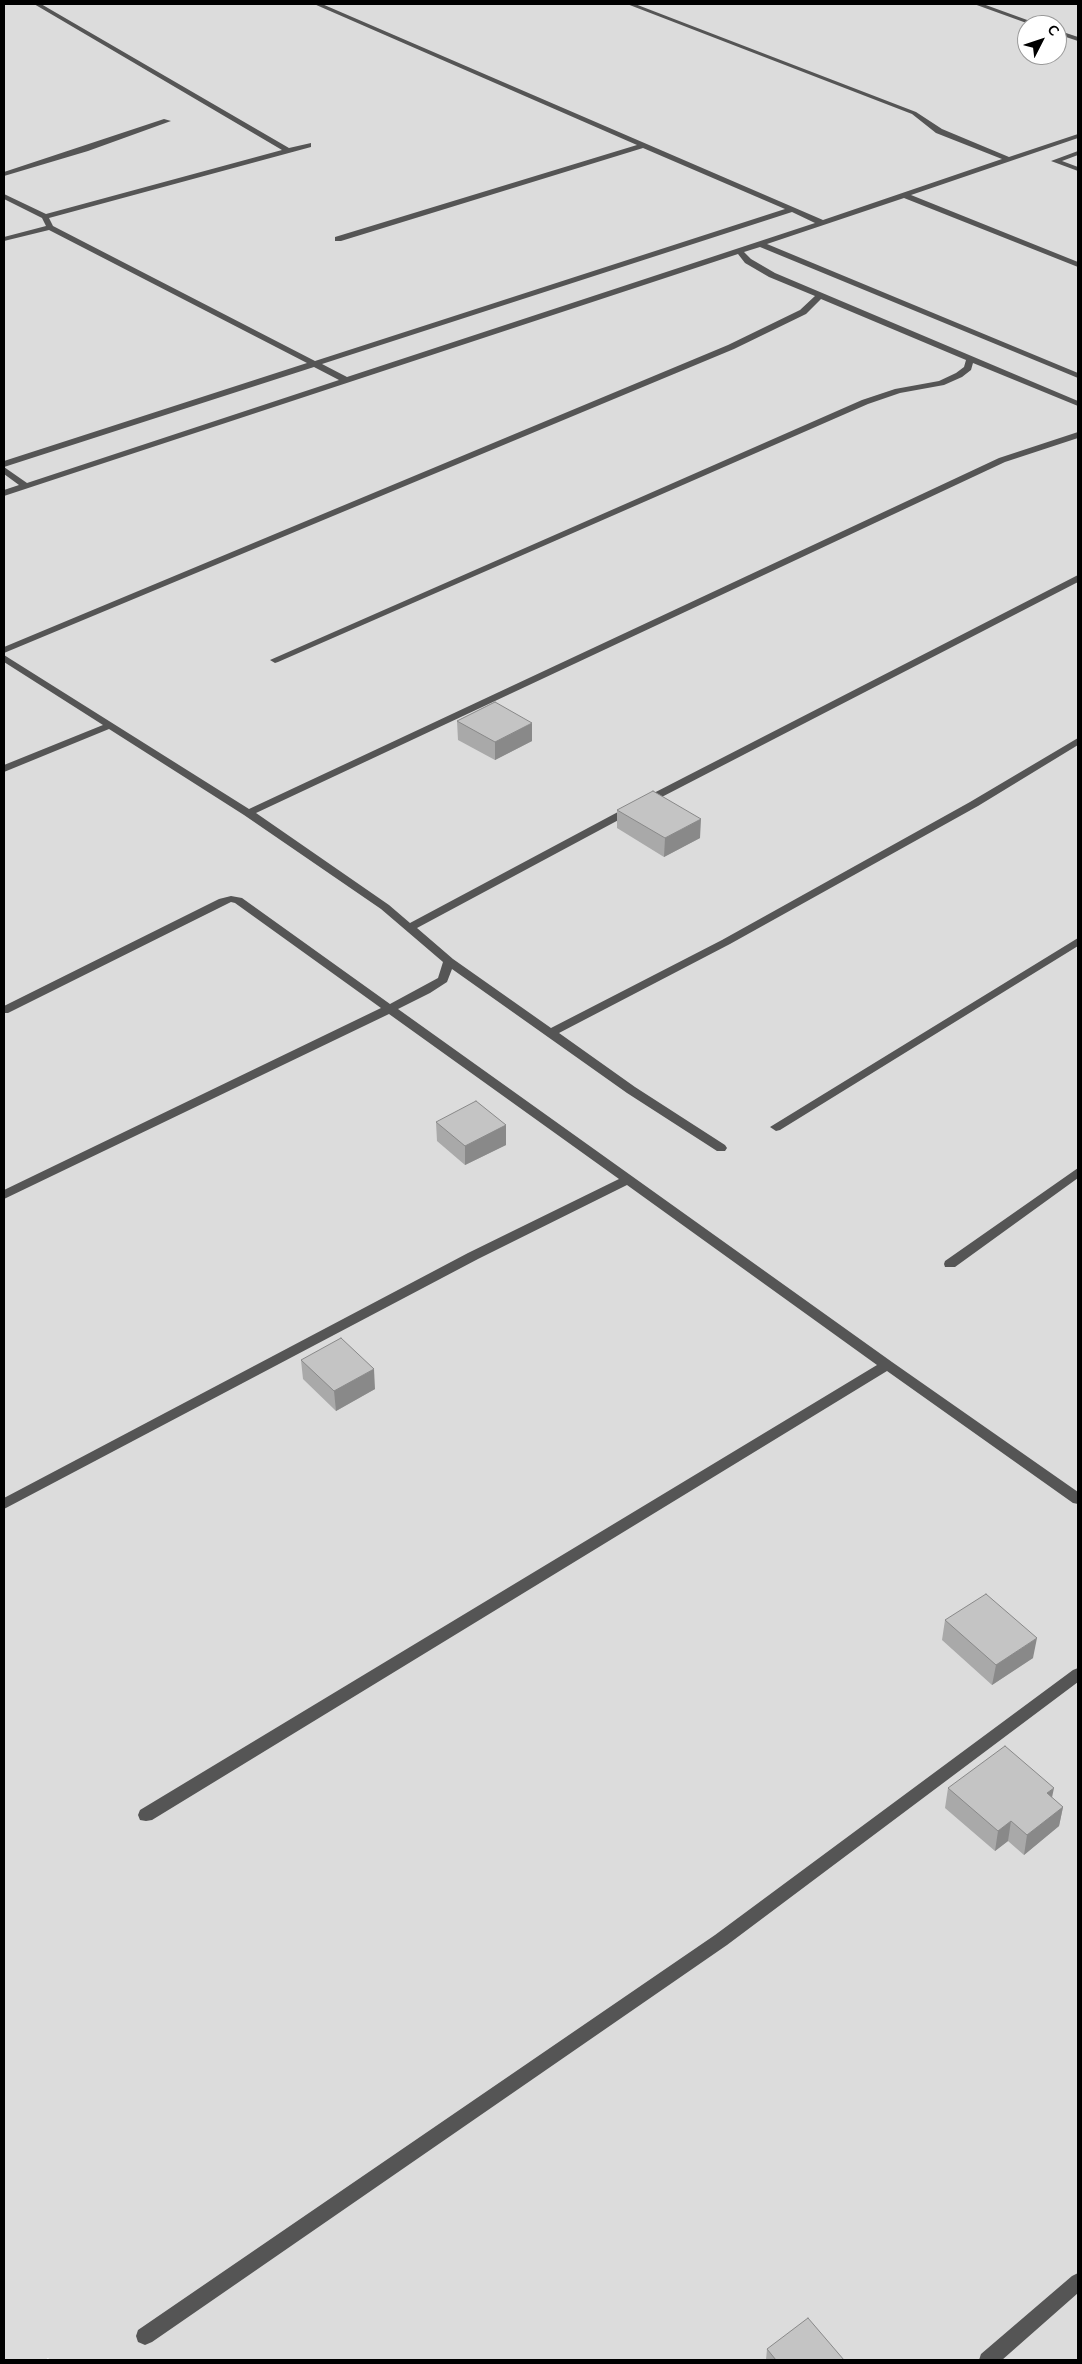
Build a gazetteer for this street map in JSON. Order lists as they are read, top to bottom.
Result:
{
  "north": "top right"
}
